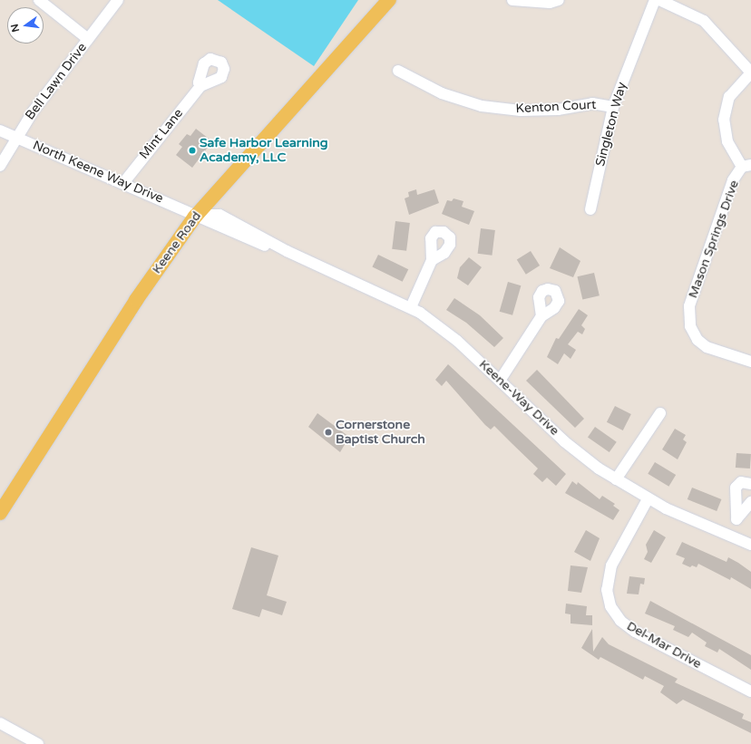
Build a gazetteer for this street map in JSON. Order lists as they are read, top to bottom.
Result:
{
  "streets": {
    "main road": ["Keene Road"],
    "street": [
      "Bell Lawn Drive",
      "Kenton Court",
      "Singleton Way",
      "Mint Lane",
      "North Keene Way Drive",
      "Mason Springs Drive",
      "Keene-Way Drive",
      "Del-Mar Drive"
    ]
  },
  "crossings": [
    ["Bell Lawn Drive", "North Keene Way Drive"],
    ["Kenton Court", "Singleton Way"],
    ["Mint Lane", "North Keene Way Drive"],
    ["North Keene Way Drive", "Keene Road"],
    ["North Keene Way Drive", "Keene-Way Drive"],
    ["Keene Road", "Keene-Way Drive"],
    ["Keene-Way Drive", "Del-Mar Drive"]
  ],
  "places": ["Safe Harbor Learning Academy, LLC", "Cornerstone Baptist Church"],
  "north": "left"
}
